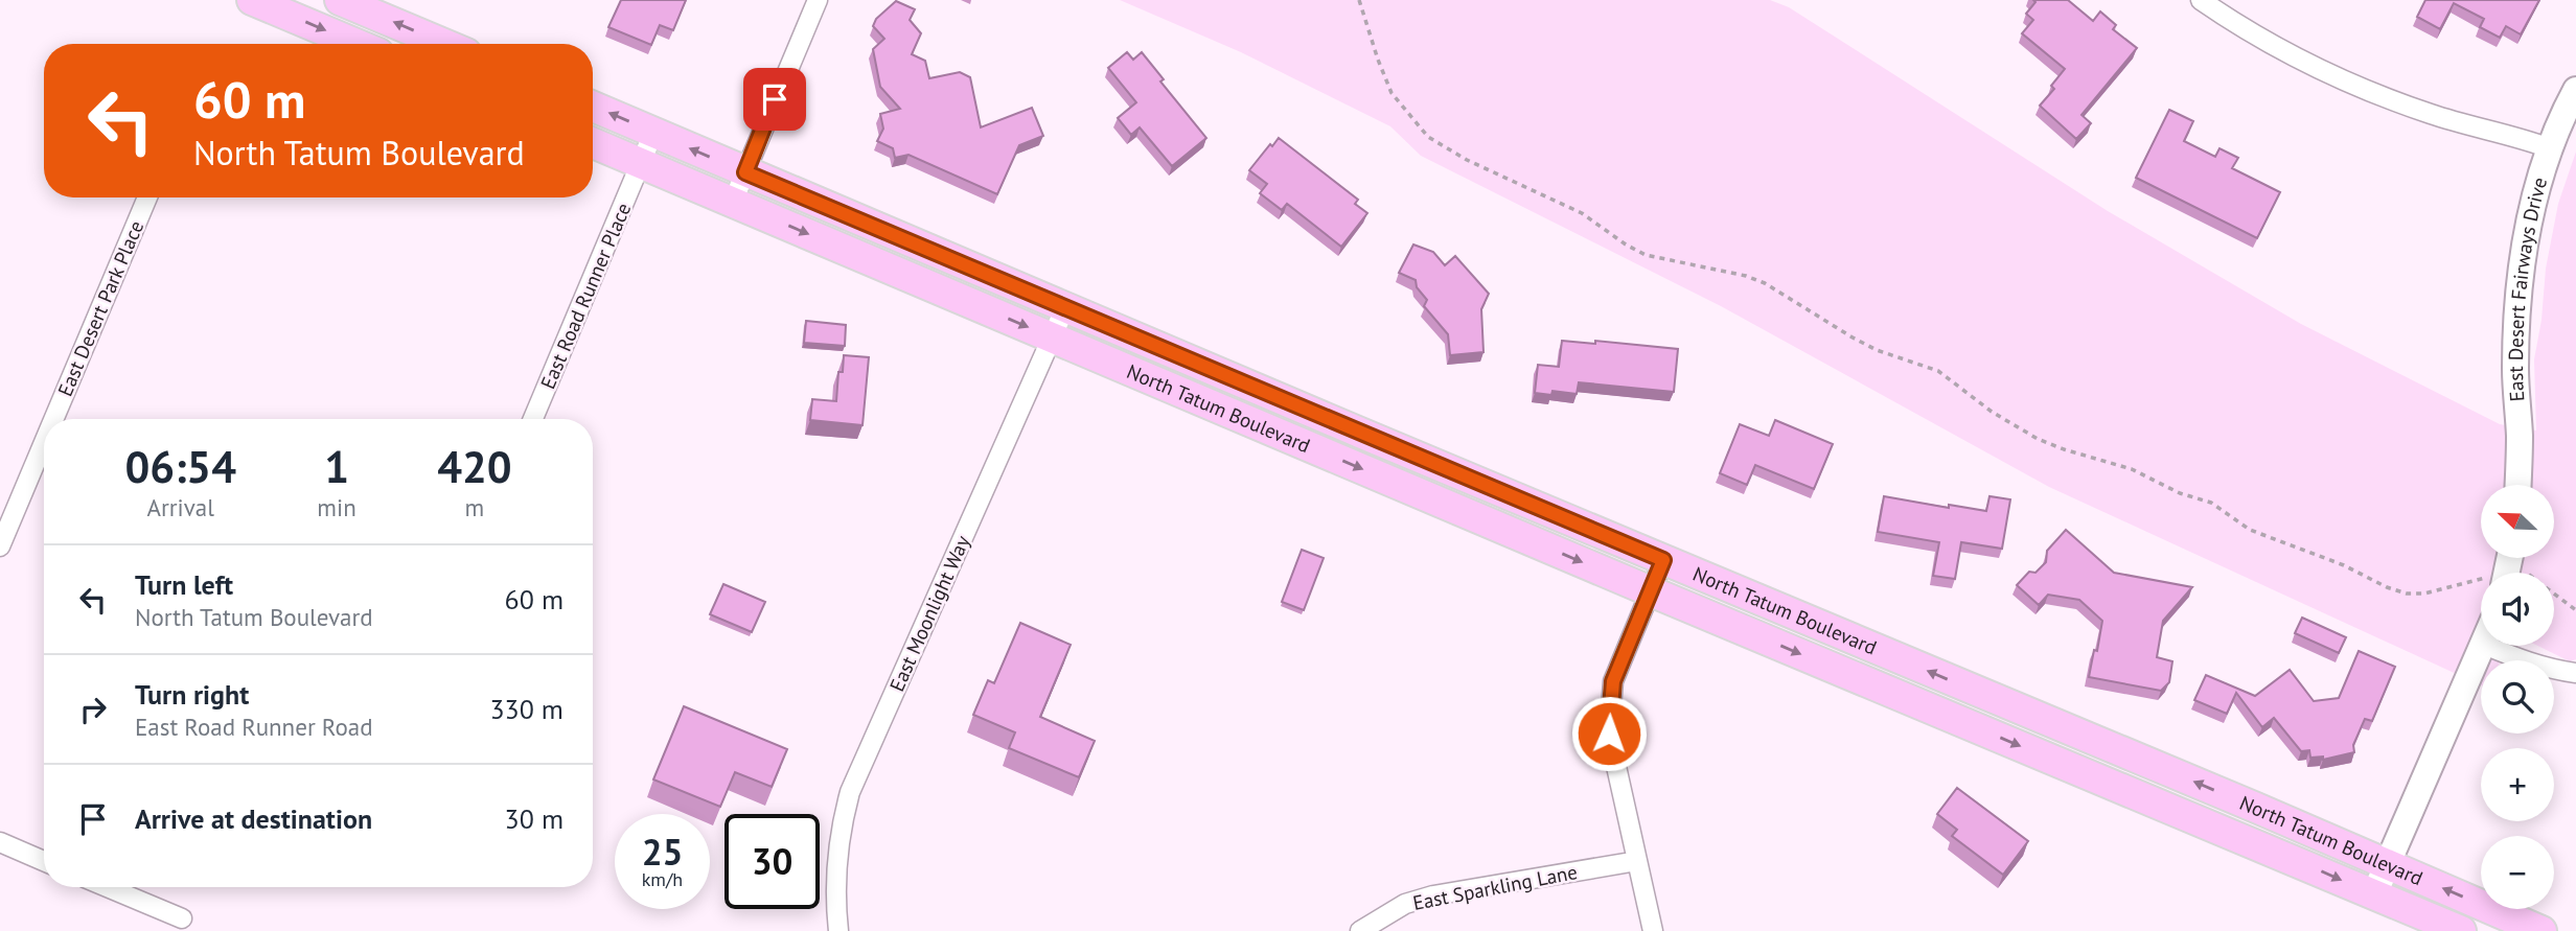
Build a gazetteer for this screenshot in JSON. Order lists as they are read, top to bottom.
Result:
{
  "streets": {
    "main road": ["North Tatum Boulevard"],
    "street": [
      "East Desert Fairways Drive",
      "East Road Runner Place",
      "East Desert Park Place",
      "East Moonlight Way",
      "East Sparkling Lane"
    ]
  },
  "crossings": [
    ["East Road Runner Place", "North Tatum Boulevard"],
    ["North Tatum Boulevard", "East Moonlight Way"]
  ],
  "north": "top left",
  "page": {
    "turn": ["60 m", "North Tatum Boulevard"],
    "eta": [
      "06:54",
      "Arrival",
      "1",
      "min",
      "420",
      "m"
    ],
    "map_buttons": ["+", "−"],
    "list": [
      {
        "name": "Turn left",
        "note": "North Tatum Boulevard",
        "value": "60 m"
      },
      {
        "name": "Turn right",
        "note": "East Road Runner Road",
        "value": "330 m"
      },
      {
        "name": "Arrive at destination",
        "value": "30 m"
      }
    ],
    "speed": "25 km/h",
    "limit": "30"
  }
}
